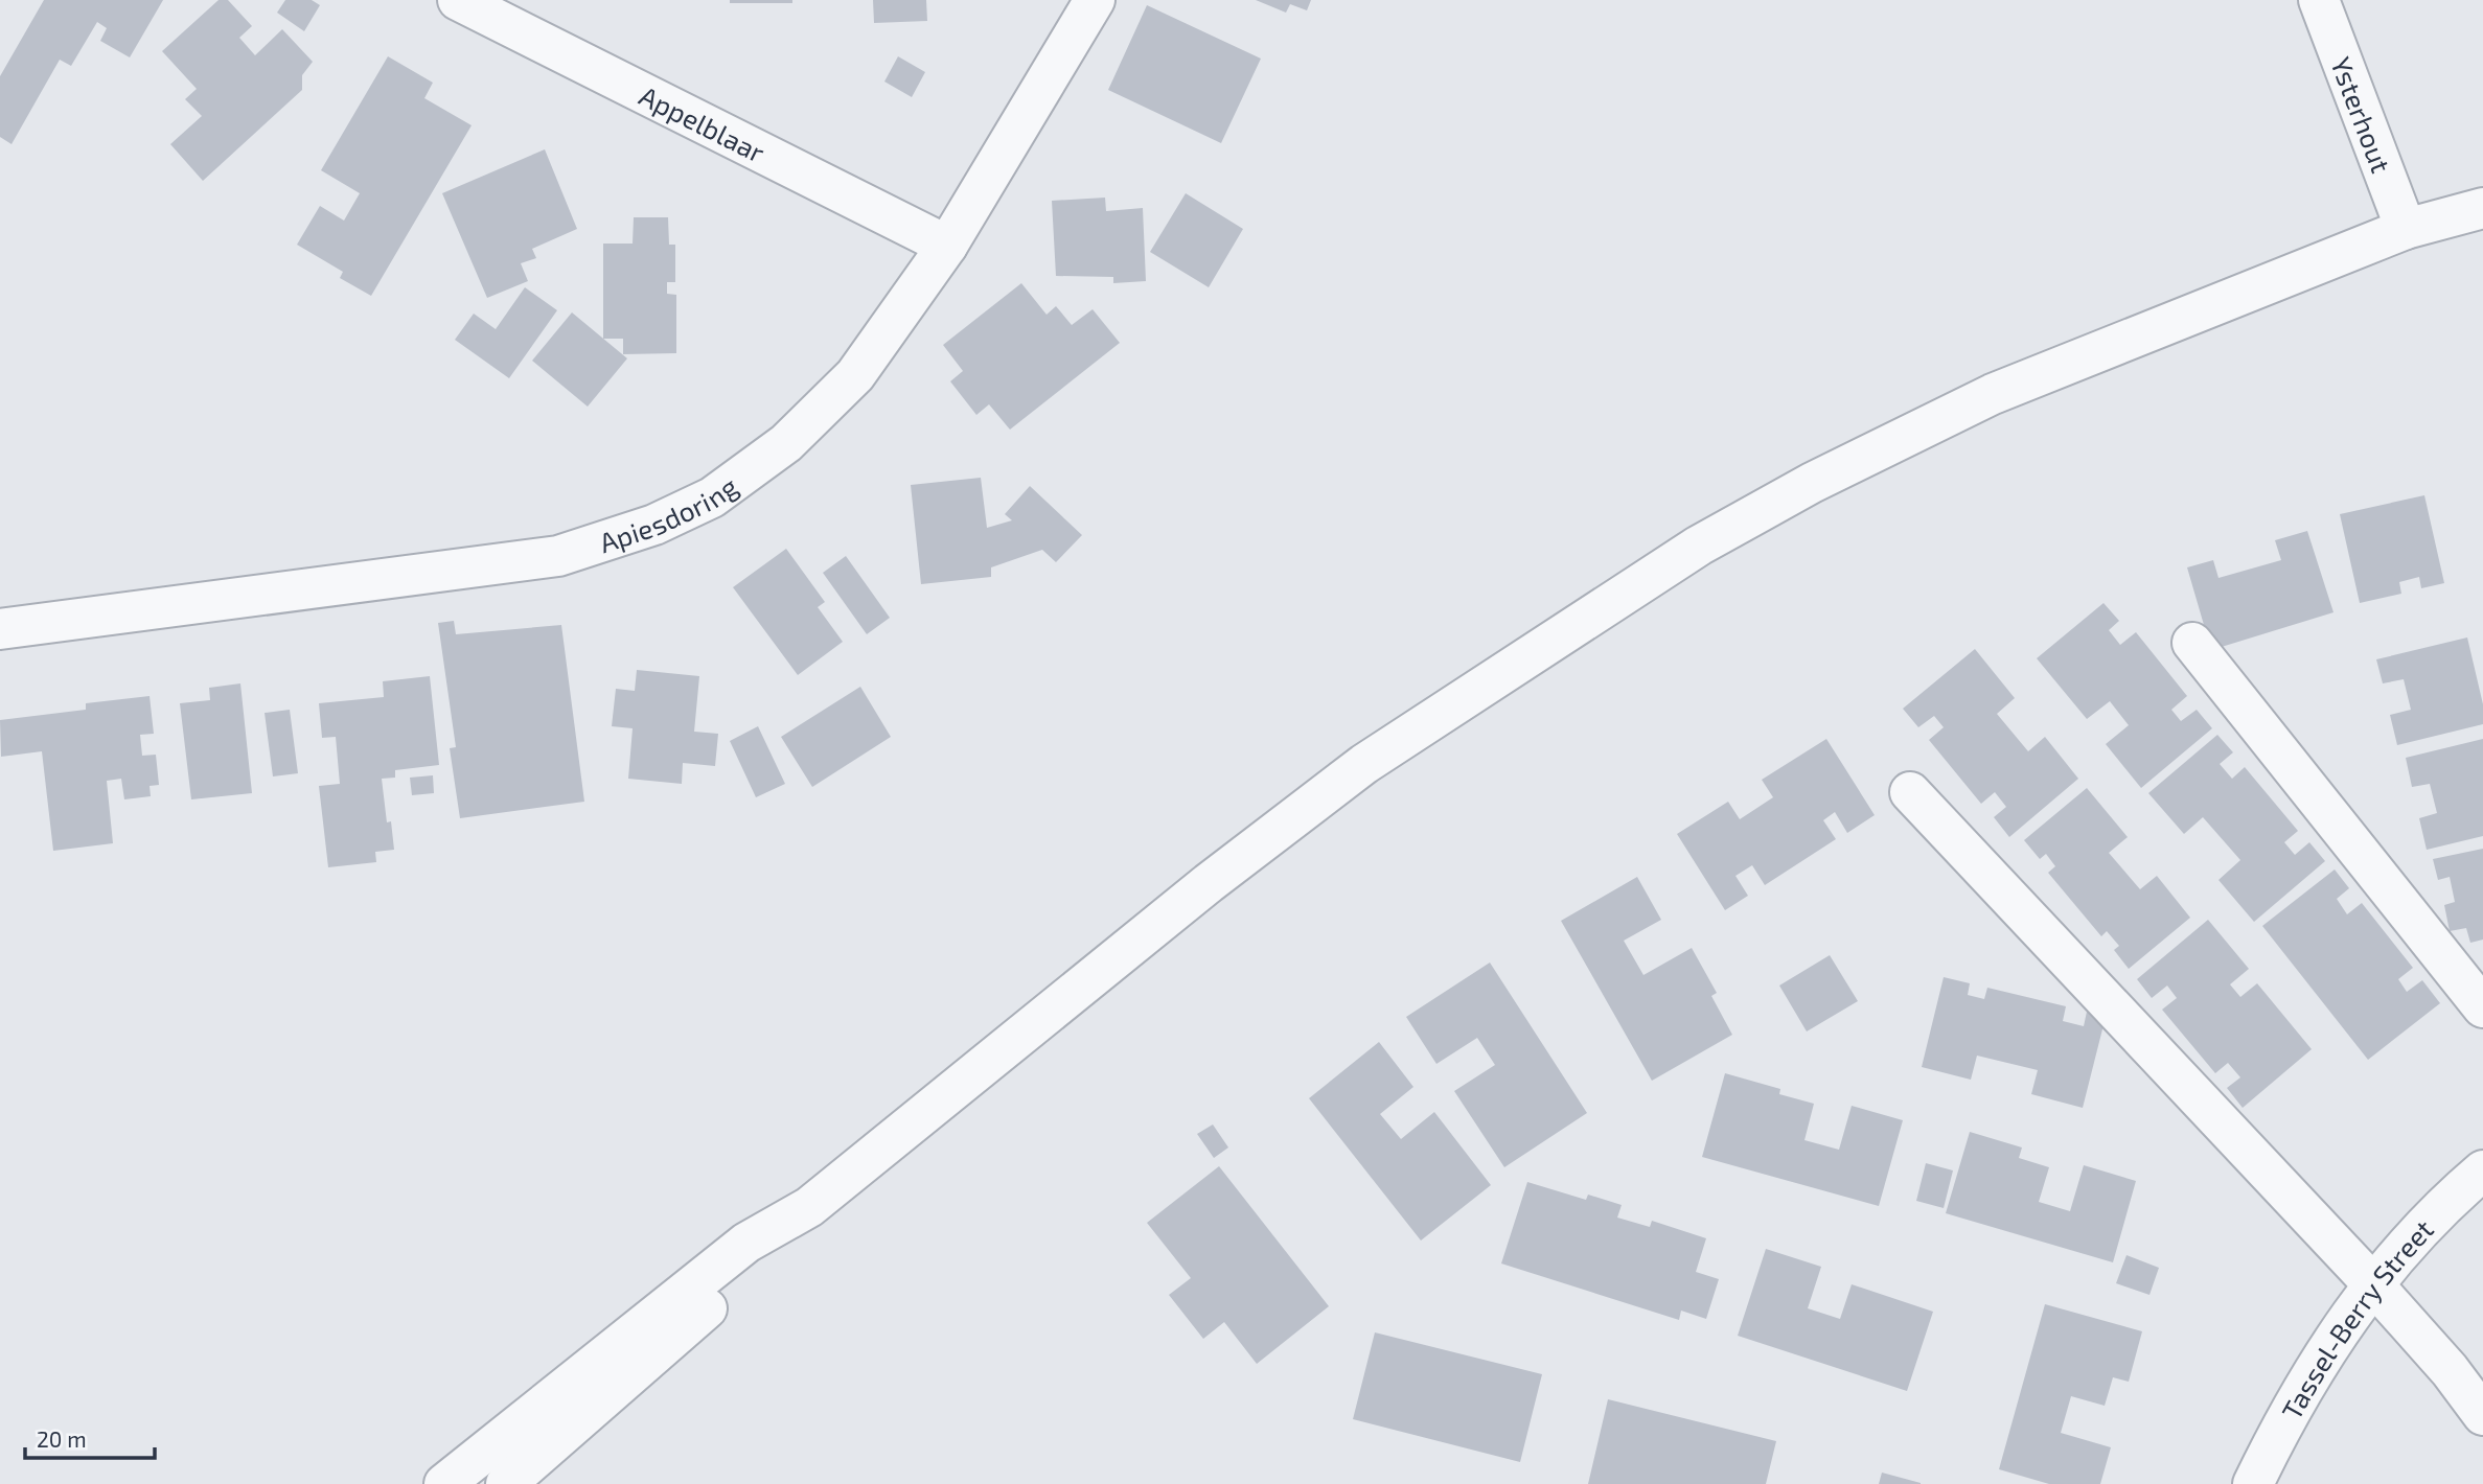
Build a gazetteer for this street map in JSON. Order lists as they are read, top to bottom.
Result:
{
  "streets": {
    "street": [
      "Ysterhout",
      "Appelblaar",
      "Apiesdoring",
      "Tassel-Berry Street"
    ]
  },
  "crossings": [
    ["Appelblaar", "Apiesdoring"]
  ],
  "scale_bar": "20 m"
}
